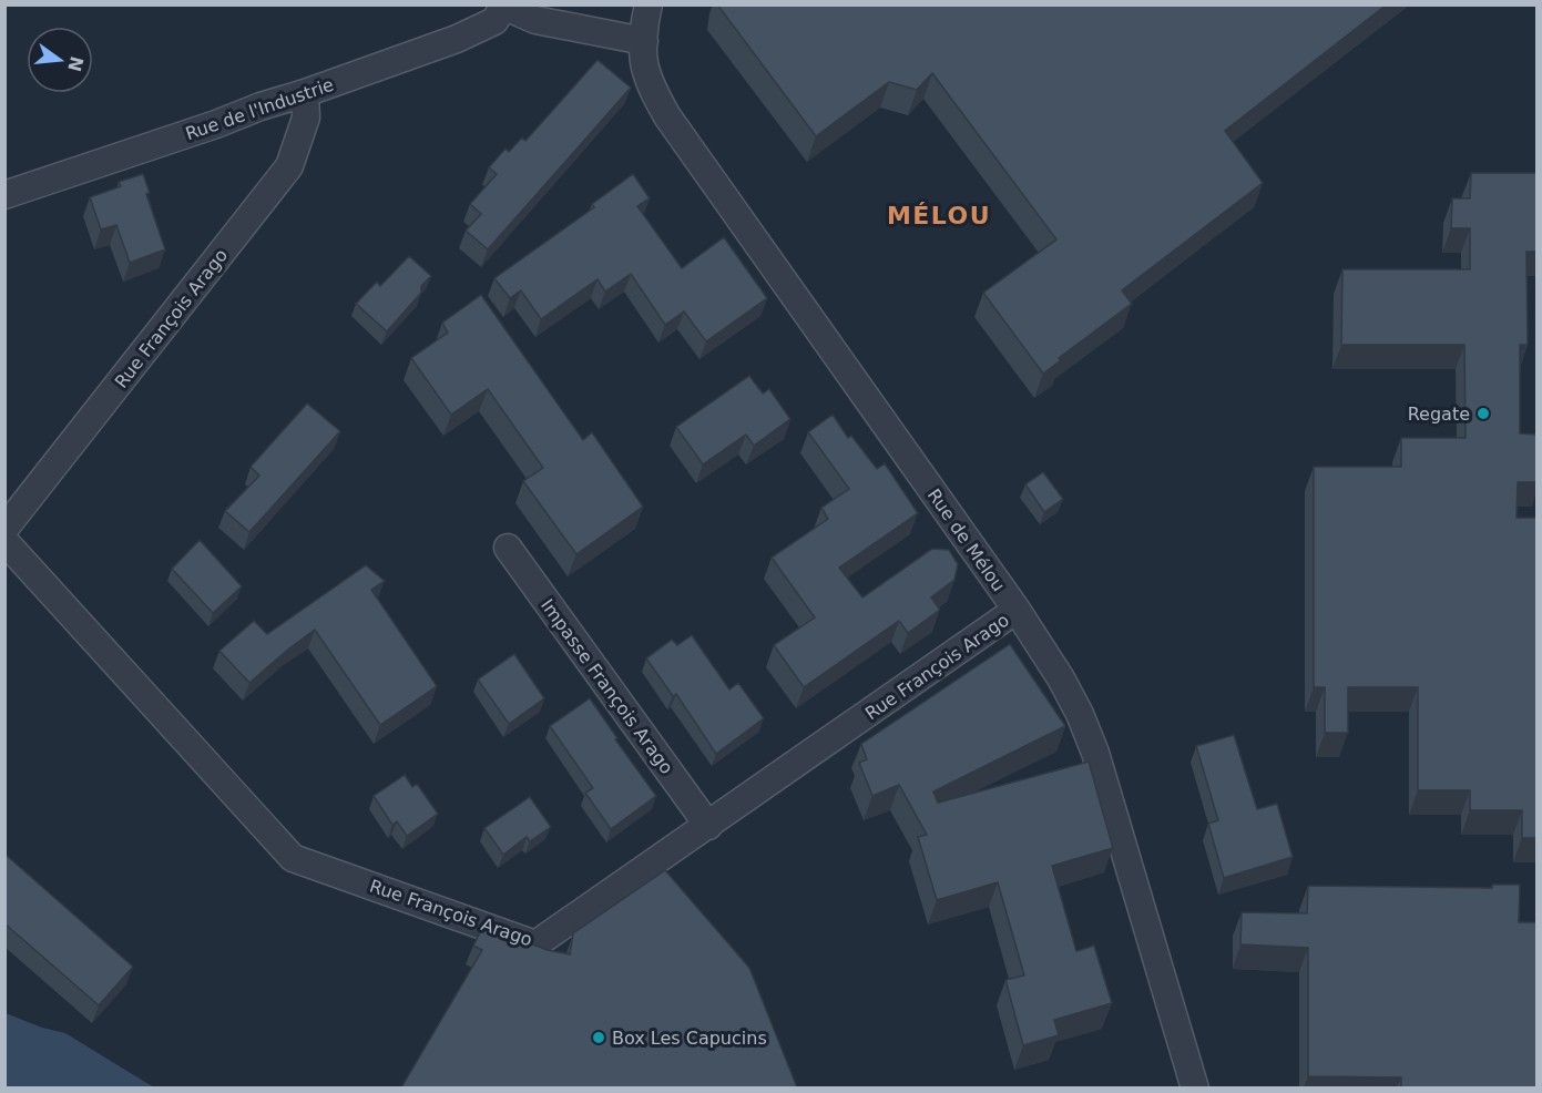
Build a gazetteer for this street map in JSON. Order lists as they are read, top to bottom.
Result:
{
  "streets": {
    "street": [
      "Rue de l'Industrie",
      "Rue François Arago",
      "Rue de Mélou",
      "Impasse François Arago"
    ]
  },
  "crossings": [
    ["Rue de l'Industrie", "Rue François Arago"],
    ["Rue de l'Industrie", "Rue de Mélou"],
    ["Rue François Arago", "Rue de Mélou"],
    ["Rue François Arago", "Impasse François Arago"]
  ],
  "districts": ["MÉLOU"],
  "places": ["Regate", "Box Les Capucins"],
  "north": "right"
}
